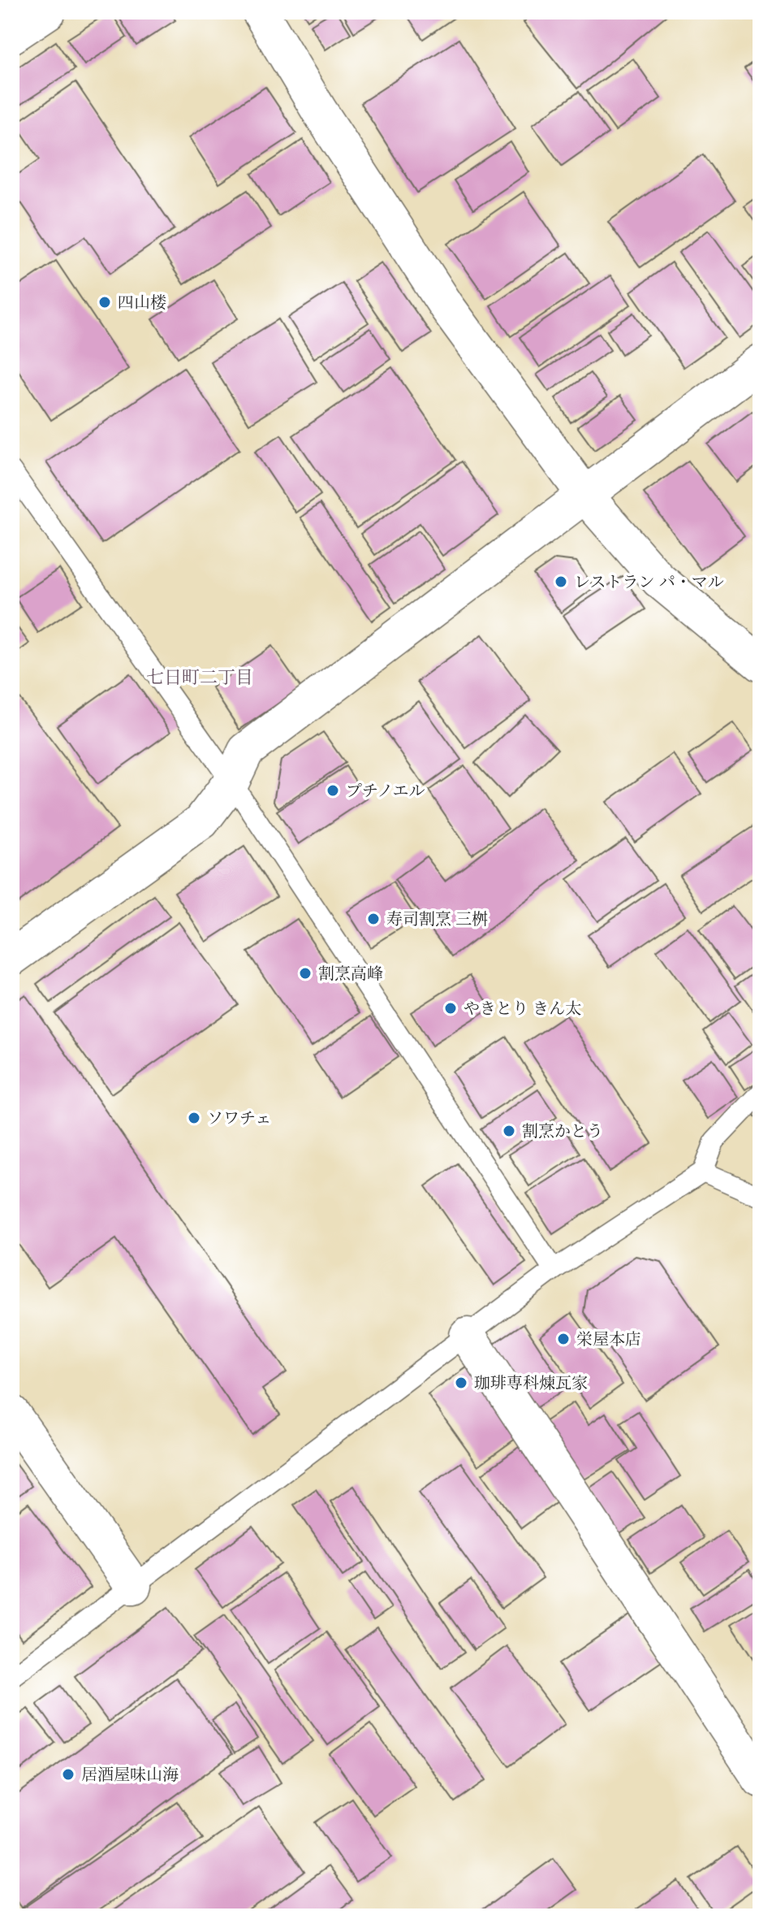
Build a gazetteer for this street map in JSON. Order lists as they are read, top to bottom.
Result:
{
  "districts": ["七日町二丁目"],
  "places": [
    "四山楼",
    "レストラン パ・マル",
    "プチノエル",
    "寿司割烹 三桝",
    "割烹高峰",
    "やきとり きん太",
    "ソワチェ",
    "割烹かとう",
    "栄屋本店",
    "珈琲専科煉瓦家",
    "居酒屋味山海"
  ]
}
